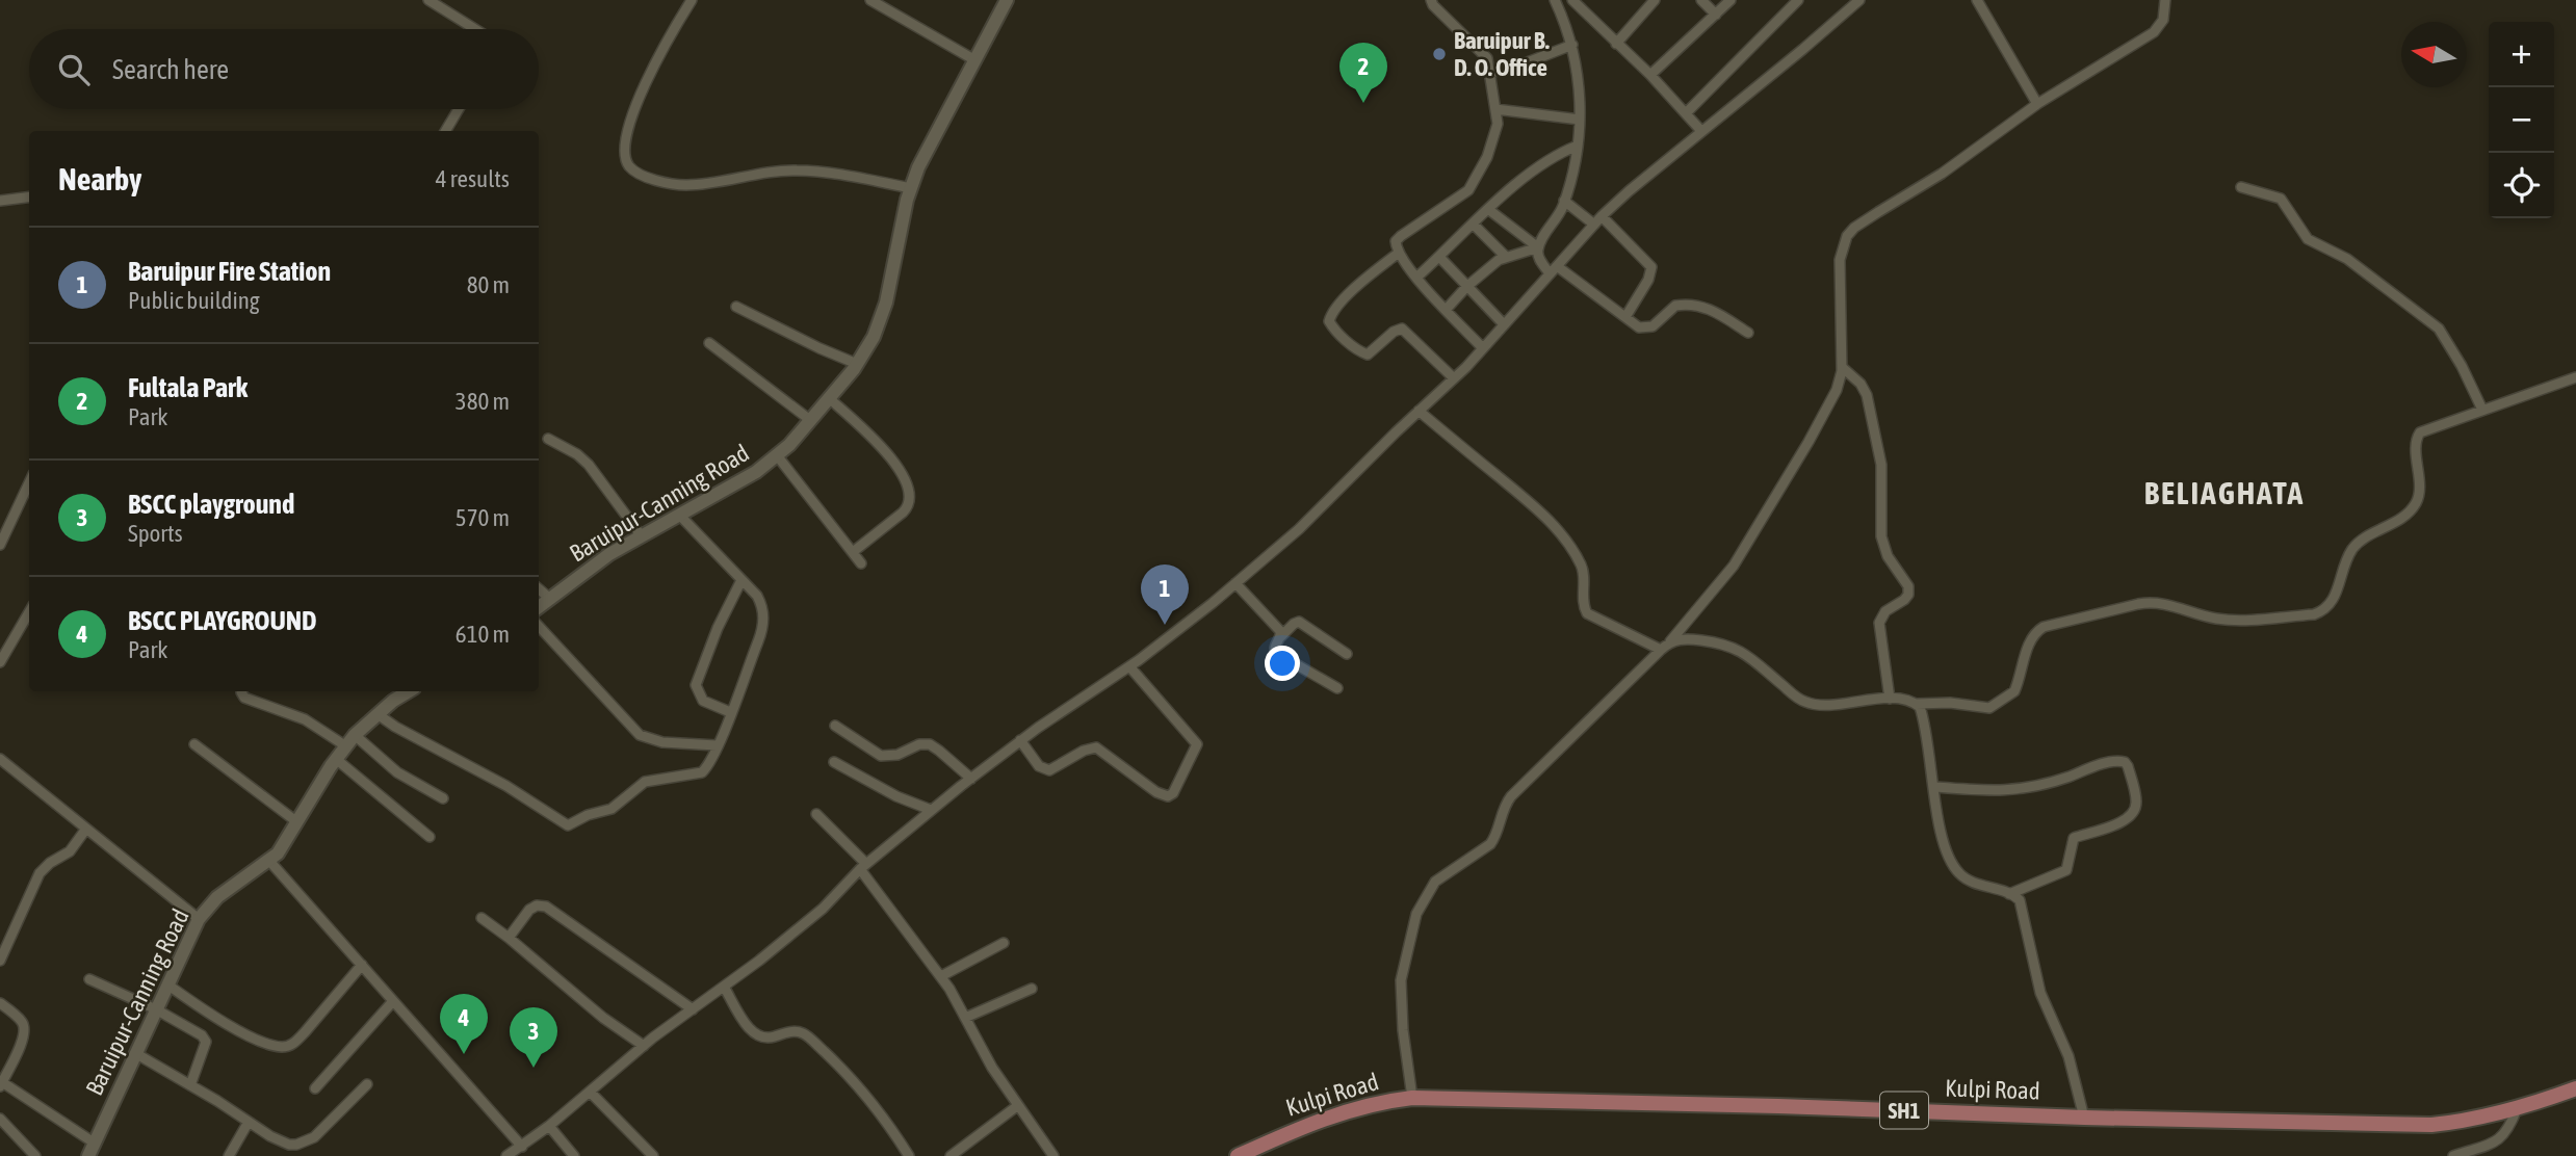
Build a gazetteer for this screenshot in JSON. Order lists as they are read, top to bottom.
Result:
{
  "streets": {
    "main road": ["Baruipur-Canning Road", "Kulpi Road", "SH1"]
  },
  "districts": ["BELIAGHATA"],
  "places": ["Baruipur B. D. O. Office"],
  "north": "left",
  "page": {
    "map_buttons": ["+", "−"],
    "search": "Search here",
    "pins": [
      "2",
      "1",
      "4",
      "3"
    ],
    "heading": ["Nearby", "4 results"],
    "list": [
      {
        "mark": "1",
        "name": "Baruipur Fire Station",
        "note": "Public building",
        "value": "80 m"
      },
      {
        "mark": "2",
        "name": "Fultala Park",
        "note": "Park",
        "value": "380 m"
      },
      {
        "mark": "3",
        "name": "BSCC playground",
        "note": "Sports",
        "value": "570 m"
      },
      {
        "mark": "4",
        "name": "BSCC PLAYGROUND",
        "note": "Park",
        "value": "610 m"
      }
    ]
  }
}
